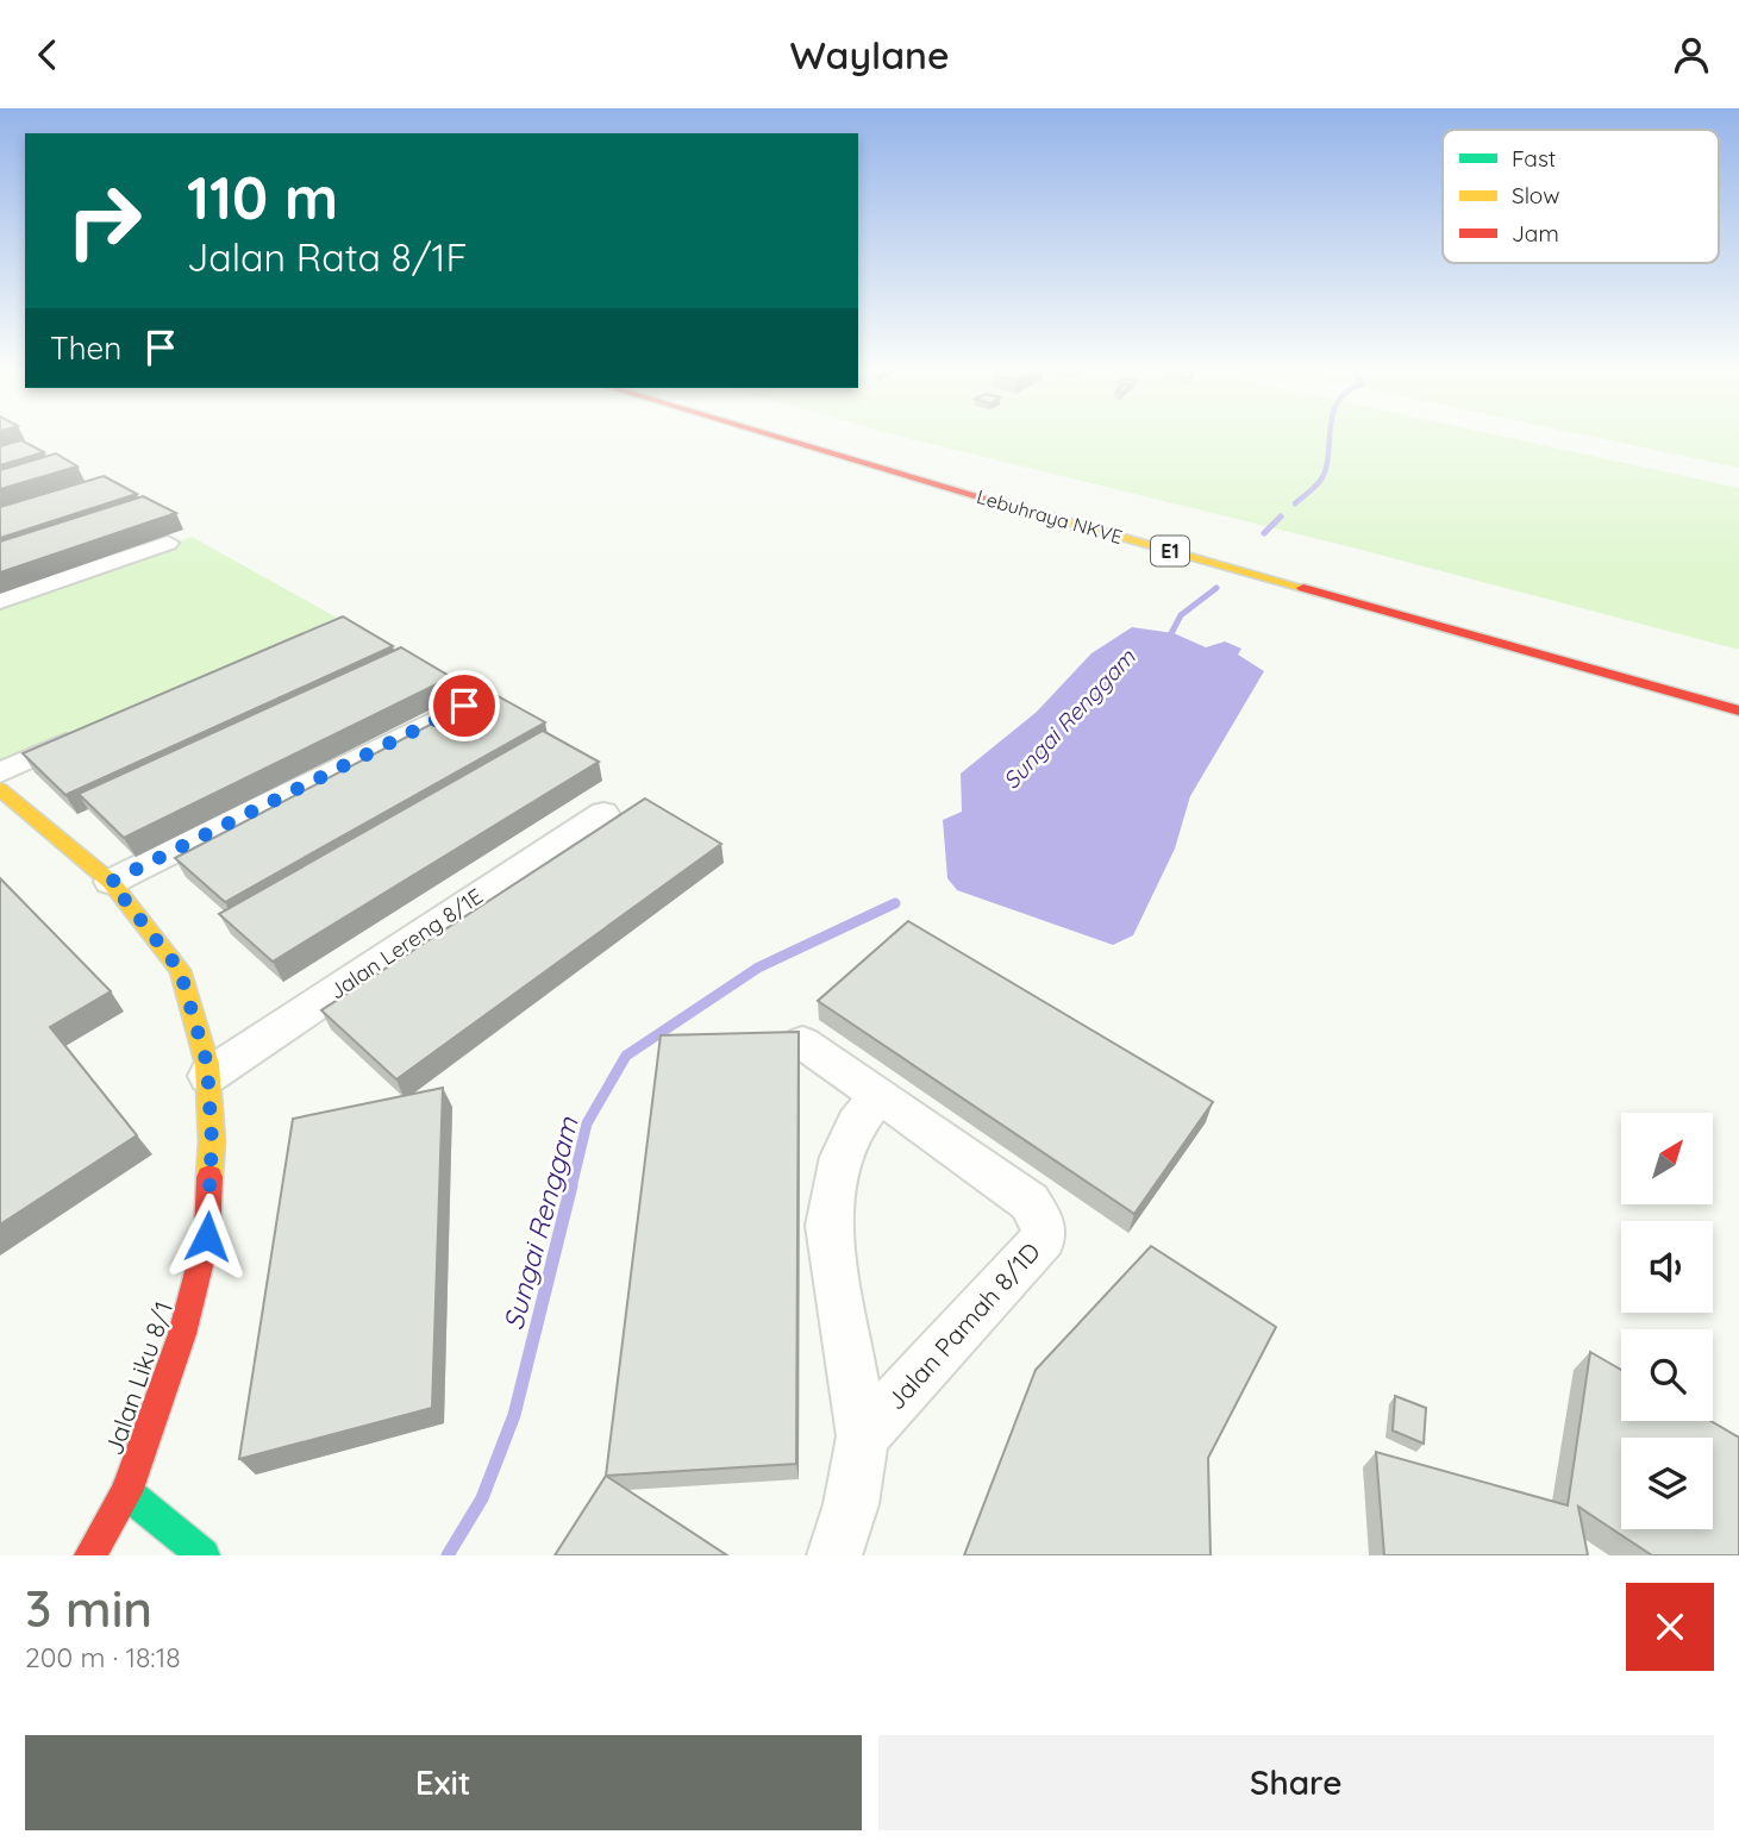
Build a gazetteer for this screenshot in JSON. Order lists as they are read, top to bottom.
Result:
{
  "streets": {
    "main road": ["Lebuhraya NKVE", "E1", "Jalan Liku 8/1"],
    "street": ["Jalan Lereng 8/1E", "Jalan Pamah 8/1D"]
  },
  "crossings": [
    ["Jalan Lereng 8/1E", "Jalan Liku 8/1"]
  ],
  "water": ["Sungai Renggam"],
  "legend": ["Fast", "Slow", "Jam"],
  "north": "top right",
  "page": {
    "header": "Waylane",
    "turn": ["110 m", "Jalan Rata 8/1F"],
    "then": "Then",
    "heading": ["3 min", "200 m · 18:18"],
    "buttons": ["Exit", "Share"]
  }
}
